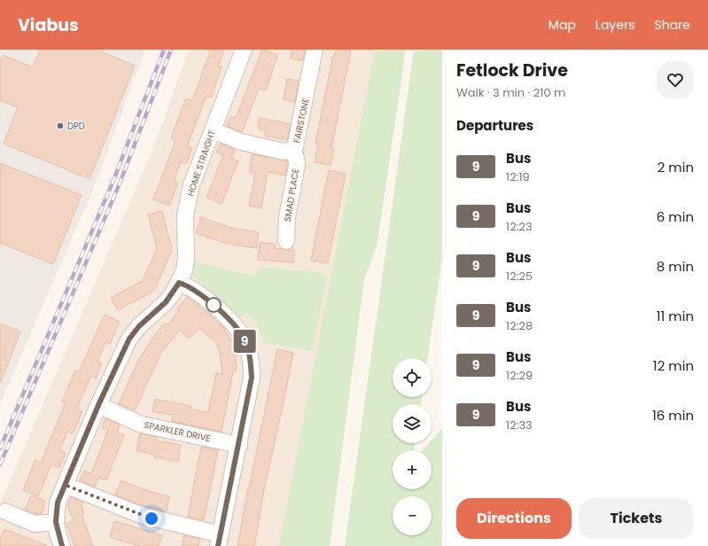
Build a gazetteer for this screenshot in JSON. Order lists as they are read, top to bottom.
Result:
{
  "streets": {
    "street": [
      "FAIRSTONE",
      "HOME STRAIGHT",
      "SMAD PLACE",
      "SPARKLER DRIVE"
    ]
  },
  "crossings": [
    ["FAIRSTONE", "HOME STRAIGHT"],
    ["FAIRSTONE", "SMAD PLACE"],
    ["HOME STRAIGHT", "SPARKLER DRIVE"]
  ],
  "places": ["DPD"],
  "lines": ["bus line 9"],
  "page": {
    "header": "Viabus",
    "nav": ["Map", "Layers", "Share"],
    "on_map": "9",
    "heading": [
      ["Fetlock Drive", "Walk · 3 min · 210 m"],
      "Departures"
    ],
    "list": [
      {
        "mark": "9",
        "name": "Bus",
        "note": "12:19",
        "value": "2 min"
      },
      {
        "mark": "9",
        "name": "Bus",
        "note": "12:23",
        "value": "6 min"
      },
      {
        "mark": "9",
        "name": "Bus",
        "note": "12:25",
        "value": "8 min"
      },
      {
        "mark": "9",
        "name": "Bus",
        "note": "12:28",
        "value": "11 min"
      },
      {
        "mark": "9",
        "name": "Bus",
        "note": "12:29",
        "value": "12 min"
      },
      {
        "mark": "9",
        "name": "Bus",
        "note": "12:33",
        "value": "16 min"
      }
    ],
    "map_buttons": ["+", "−"],
    "buttons": ["Directions", "Tickets"]
  }
}
